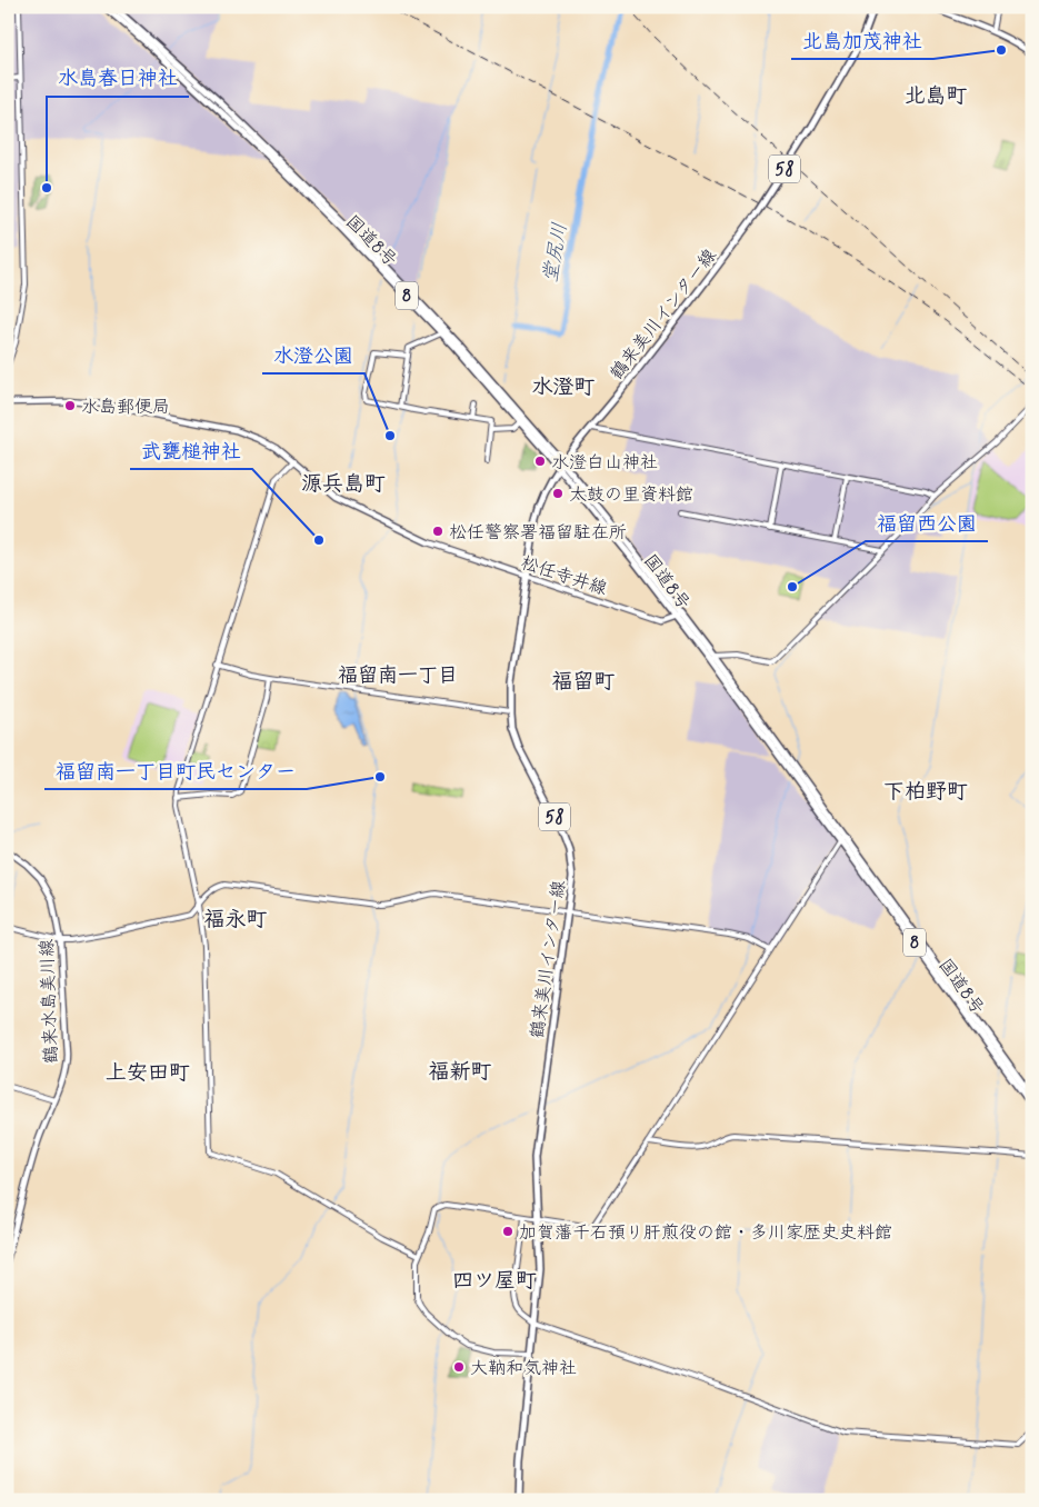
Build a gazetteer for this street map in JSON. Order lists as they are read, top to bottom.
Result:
{
  "streets": {
    "main road": [
      "58",
      "国道8号",
      "8",
      "鶴来美川インター線",
      "松任寺井線",
      "鶴来水島美川線"
    ]
  },
  "crossings": [
    ["国道8号", "鶴来美川インター線"],
    ["国道8号", "松任寺井線"],
    ["鶴来美川インター線", "松任寺井線"]
  ],
  "districts": [
    "北島町",
    "水澄町",
    "源兵島町",
    "福留南一丁目",
    "福留町",
    "下柏野町",
    "福永町",
    "福新町",
    "上安田町",
    "四ツ屋町"
  ],
  "water": ["堂尻川"],
  "places": [
    "北島加茂神社",
    "水島春日神社",
    "水島郵便局",
    "水澄公園",
    "水澄白山神社",
    "太鼓の里資料館",
    "松任警察署福留駐在所",
    "武甕槌神社",
    "福留西公園",
    "福留南一丁目町民センター",
    "加賀藩千石預り肝煎役の館・多川家歴史史料館",
    "大靹和気神社"
  ]
}
